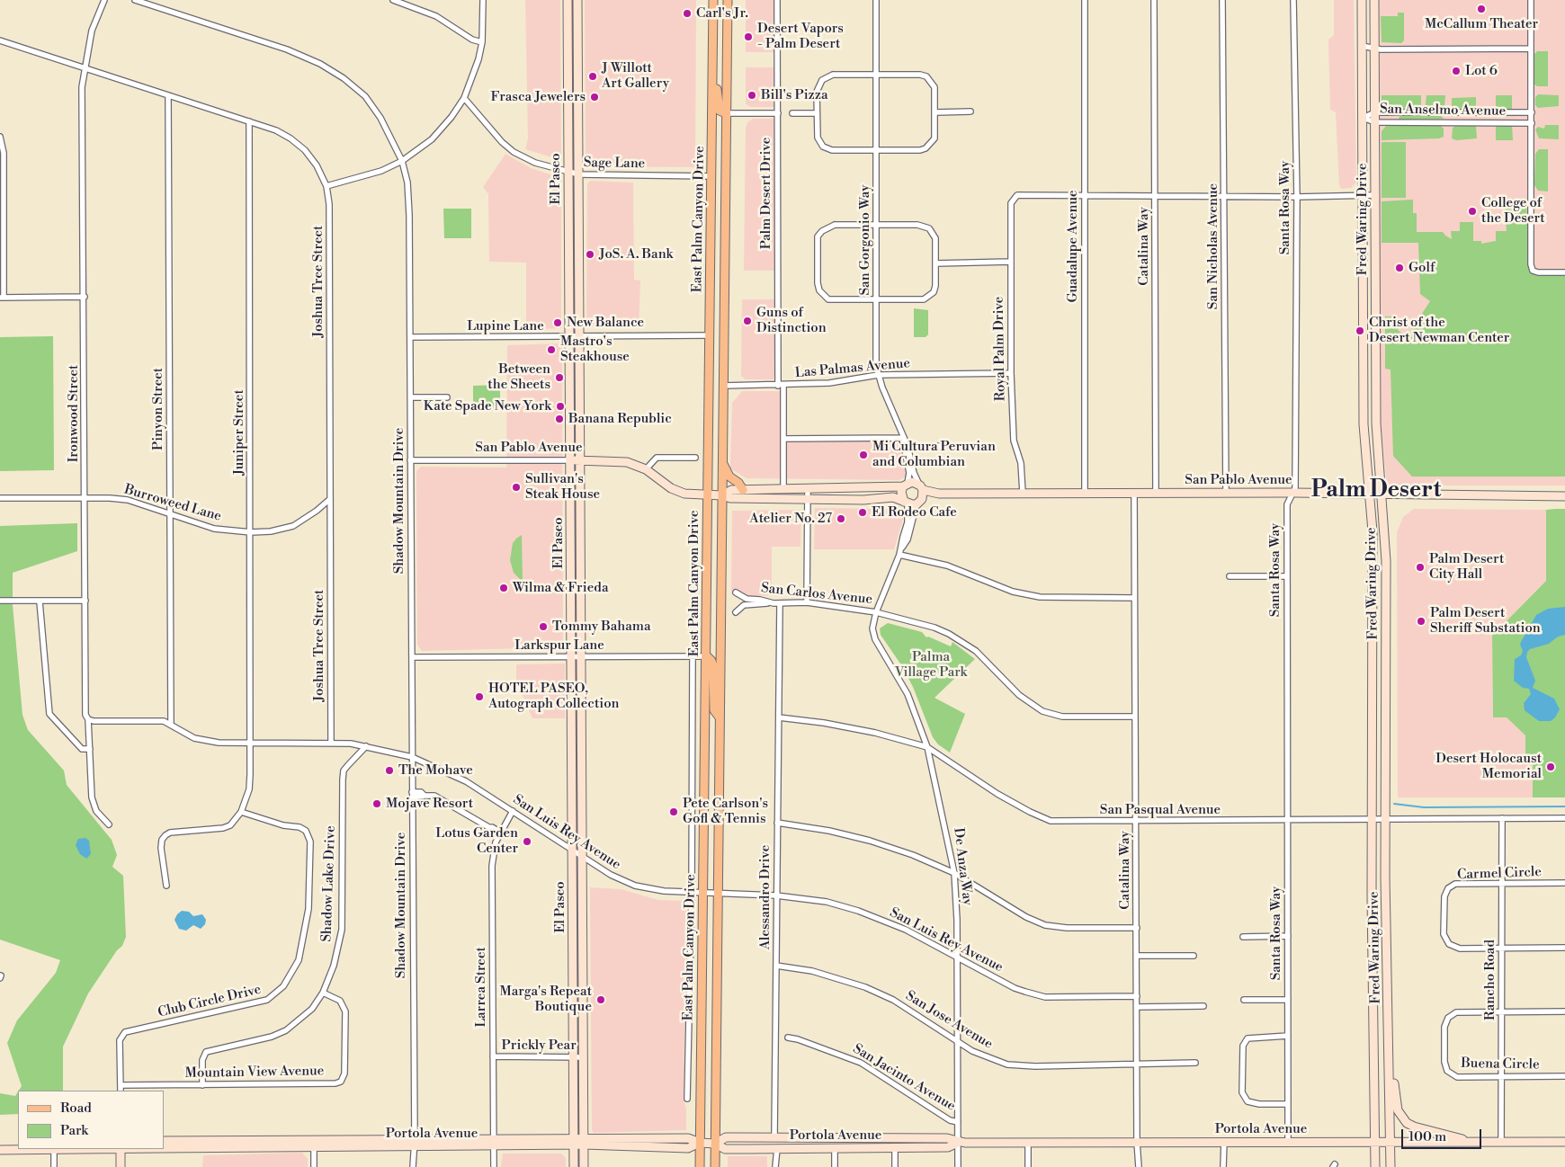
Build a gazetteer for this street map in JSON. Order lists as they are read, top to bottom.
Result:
{
  "streets": {
    "main road": ["East Palm Canyon Drive"],
    "street": [
      "San Anselmo Avenue",
      "Sage Lane",
      "El Paseo",
      "Palm Desert Drive",
      "Santa Rosa Way",
      "Fred Waring Drive",
      "San Gorgonio Way",
      "Guadalupe Avenue",
      "Catalina Way",
      "San Nicholas Avenue",
      "Joshua Tree Street",
      "Lupine Lane",
      "Royal Palm Drive",
      "Las Palmas Avenue",
      "Pinyon Street",
      "Ironwood Street",
      "Juniper Street",
      "San Pablo Avenue",
      "Shadow Mountain Drive",
      "Burroweed Lane",
      "San Carlos Avenue",
      "Larkspur Lane",
      "San Pasqual Avenue",
      "San Luis Rey Avenue",
      "De Anza Way",
      "Carmel Circle",
      "Shadow Lake Drive",
      "Alessandro Drive",
      "Rancho Road",
      "Larrea Street",
      "Club Circle Drive",
      "San Jose Avenue",
      "Prickly Pear",
      "Buena Circle",
      "Mountain View Avenue",
      "San Jacinto Avenue",
      "Portola Avenue"
    ]
  },
  "crossings": [
    ["San Anselmo Avenue", "Fred Waring Drive"],
    ["Sage Lane", "El Paseo"],
    ["Sage Lane", "East Palm Canyon Drive"],
    ["El Paseo", "Lupine Lane"],
    ["El Paseo", "San Pablo Avenue"],
    ["El Paseo", "Larkspur Lane"],
    ["El Paseo", "San Luis Rey Avenue"],
    ["El Paseo", "Prickly Pear"],
    ["El Paseo", "Portola Avenue"],
    ["Palm Desert Drive", "Las Palmas Avenue"],
    ["Palm Desert Drive", "San Pablo Avenue"],
    ["Santa Rosa Way", "San Pablo Avenue"],
    ["Santa Rosa Way", "San Pasqual Avenue"],
    ["Santa Rosa Way", "Portola Avenue"],
    ["East Palm Canyon Drive", "Lupine Lane"],
    ["East Palm Canyon Drive", "Las Palmas Avenue"],
    ["East Palm Canyon Drive", "San Pablo Avenue"],
    ["East Palm Canyon Drive", "Larkspur Lane"],
    ["East Palm Canyon Drive", "San Luis Rey Avenue"],
    ["East Palm Canyon Drive", "Portola Avenue"],
    ["Fred Waring Drive", "San Pablo Avenue"],
    ["Fred Waring Drive", "San Pasqual Avenue"],
    ["Fred Waring Drive", "Portola Avenue"],
    ["San Gorgonio Way", "Las Palmas Avenue"],
    ["San Gorgonio Way", "San Pablo Avenue"],
    ["Guadalupe Avenue", "Royal Palm Drive"],
    ["Guadalupe Avenue", "San Pablo Avenue"],
    ["Catalina Way", "San Pablo Avenue"],
    ["Catalina Way", "San Carlos Avenue"],
    ["Catalina Way", "San Pasqual Avenue"],
    ["Catalina Way", "San Luis Rey Avenue"],
    ["Catalina Way", "San Jose Avenue"],
    ["Catalina Way", "Portola Avenue"],
    ["San Nicholas Avenue", "San Pablo Avenue"],
    ["Joshua Tree Street", "Pinyon Street"],
    ["Joshua Tree Street", "Ironwood Street"],
    ["Joshua Tree Street", "Juniper Street"],
    ["Joshua Tree Street", "Burroweed Lane"],
    ["Joshua Tree Street", "San Luis Rey Avenue"],
    ["Lupine Lane", "Shadow Mountain Drive"],
    ["Royal Palm Drive", "Las Palmas Avenue"],
    ["Royal Palm Drive", "San Pablo Avenue"],
    ["Pinyon Street", "Burroweed Lane"],
    ["Pinyon Street", "San Luis Rey Avenue"],
    ["Ironwood Street", "Burroweed Lane"],
    ["Juniper Street", "Burroweed Lane"],
    ["Juniper Street", "San Luis Rey Avenue"],
    ["Juniper Street", "Club Circle Drive"],
    ["San Pablo Avenue", "Shadow Mountain Drive"],
    ["Shadow Mountain Drive", "Larkspur Lane"],
    ["Shadow Mountain Drive", "San Luis Rey Avenue"],
    ["Shadow Mountain Drive", "Portola Avenue"],
    ["San Carlos Avenue", "De Anza Way"],
    ["San Carlos Avenue", "Alessandro Drive"],
    ["San Pasqual Avenue", "De Anza Way"],
    ["San Pasqual Avenue", "Alessandro Drive"],
    ["San Pasqual Avenue", "Rancho Road"],
    ["San Luis Rey Avenue", "De Anza Way"],
    ["San Luis Rey Avenue", "Shadow Lake Drive"],
    ["San Luis Rey Avenue", "Alessandro Drive"],
    ["San Luis Rey Avenue", "Larrea Street"],
    ["De Anza Way", "San Jose Avenue"],
    ["De Anza Way", "San Jacinto Avenue"],
    ["De Anza Way", "Portola Avenue"],
    ["Carmel Circle", "Rancho Road"],
    ["Shadow Lake Drive", "Mountain View Avenue"],
    ["Alessandro Drive", "San Jose Avenue"],
    ["Alessandro Drive", "Portola Avenue"],
    ["Rancho Road", "Buena Circle"],
    ["Rancho Road", "Portola Avenue"],
    ["Larrea Street", "Prickly Pear"],
    ["Larrea Street", "Portola Avenue"],
    ["Club Circle Drive", "Mountain View Avenue"]
  ],
  "districts": ["Palm Desert"],
  "parks": ["Palma Village Park"],
  "places": [
    "McCallum Theater",
    "Carl's Jr.",
    "Desert Vapors - Palm Desert",
    "Lot 6",
    "J Willott Art Gallery",
    "Bill's Pizza",
    "Frasca Jewelers",
    "College of the Desert",
    "JoS. A. Bank",
    "Golf",
    "Guns of Distinction",
    "New Balance",
    "Christ of the Desert Newman Center",
    "Mastro's Steakhouse",
    "Between the Sheets",
    "Kate Spade New York",
    "Banana Republic",
    "Mi Cultura Peruvian and Columbian",
    "Sullivan's Steak House",
    "El Rodeo Cafe",
    "Atelier No. 27",
    "Palm Desert City Hall",
    "Wilma & Frieda",
    "Palm Desert Sheriff Substation",
    "Tommy Bahama",
    "HOTEL PASEO, Autograph Collection",
    "Desert Holocaust Memorial",
    "The Mohave",
    "Mojave Resort",
    "Pete Carlson's Gofl & Tennis",
    "Lotus Garden Center",
    "Marga's Repeat Boutique"
  ],
  "legend": ["Road", "Park"],
  "scale_bar": "100 m"
}
